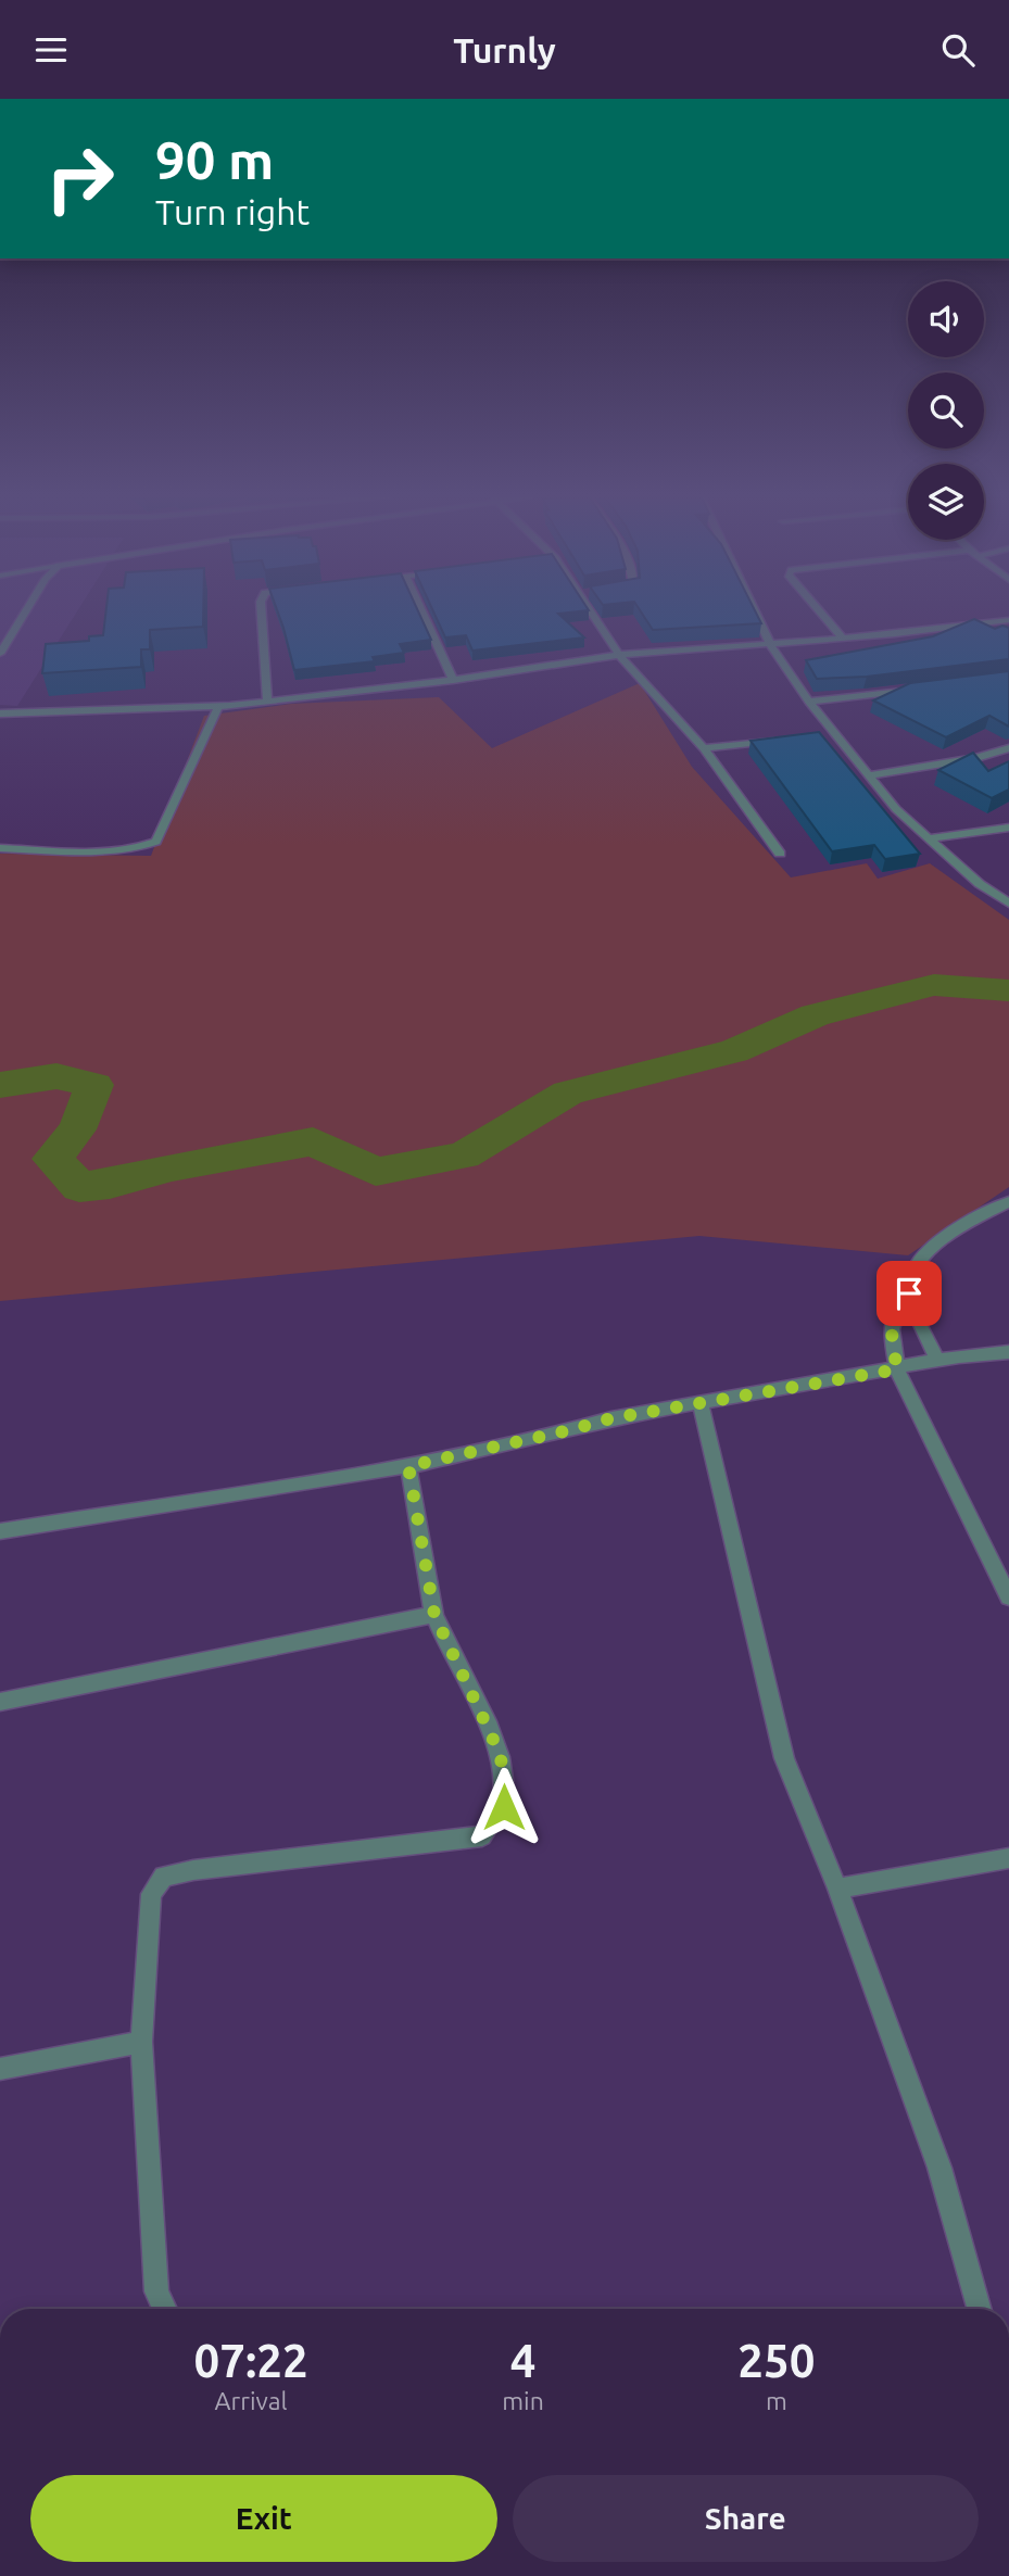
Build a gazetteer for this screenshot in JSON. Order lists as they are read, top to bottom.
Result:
{
  "page": {
    "header": "Turnly",
    "turn": ["90 m", "Turn right"],
    "eta": [
      "07:22",
      "Arrival",
      "4",
      "min",
      "250",
      "m"
    ],
    "buttons": ["Exit", "Share"]
  }
}
